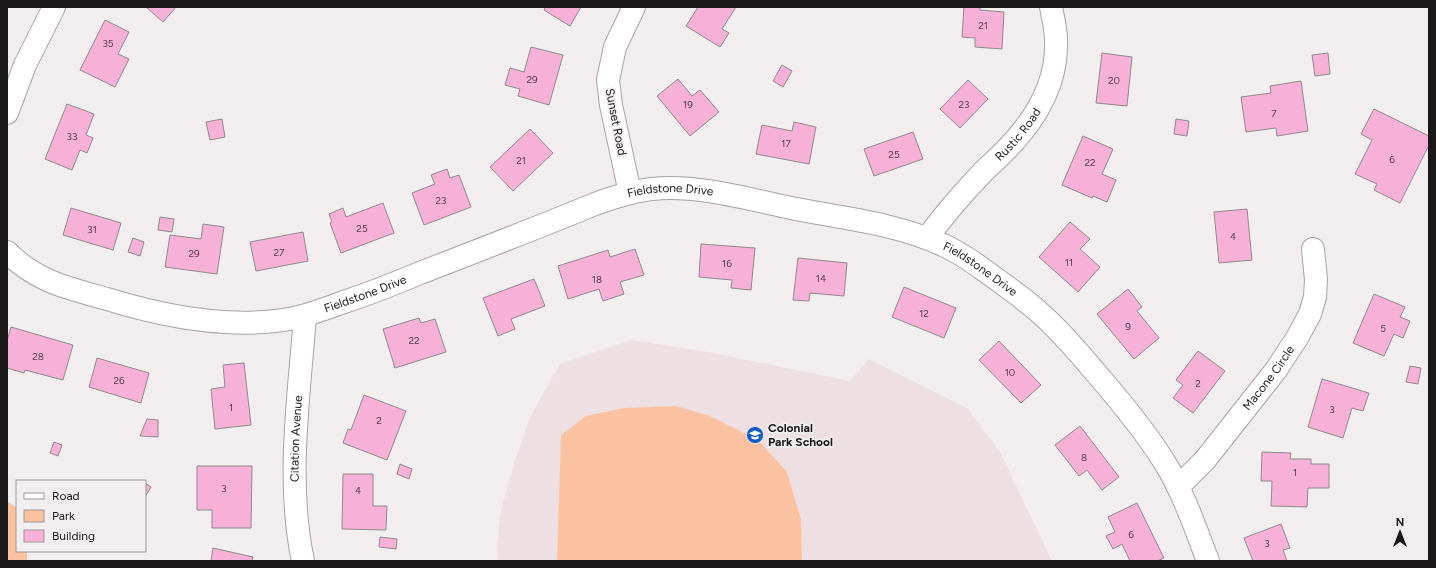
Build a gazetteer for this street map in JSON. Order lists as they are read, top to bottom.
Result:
{
  "streets": {
    "street": [
      "Sunset Road",
      "Rustic Road",
      "Fieldstone Drive",
      "Macone Circle",
      "Citation Avenue"
    ]
  },
  "crossings": [
    ["Sunset Road", "Fieldstone Drive"],
    ["Rustic Road", "Fieldstone Drive"],
    ["Fieldstone Drive", "Macone Circle"],
    ["Fieldstone Drive", "Citation Avenue"]
  ],
  "places": {
    "school or university": ["Colonial Park School"]
  },
  "house_numbers": [
    "21",
    "35",
    "29",
    "20",
    "19",
    "23",
    "7",
    "33",
    "17",
    "25",
    "6",
    "21",
    "22",
    "23",
    "25",
    "31",
    "4",
    "27",
    "29",
    "11",
    "16",
    "14",
    "18",
    "12",
    "9",
    "5",
    "22",
    "28",
    "10",
    "26",
    "2",
    "1",
    "3",
    "2",
    "8",
    "1",
    "3",
    "4",
    "6",
    "3"
  ],
  "legend": ["Road", "Park", "Building"],
  "north": "top"
}
